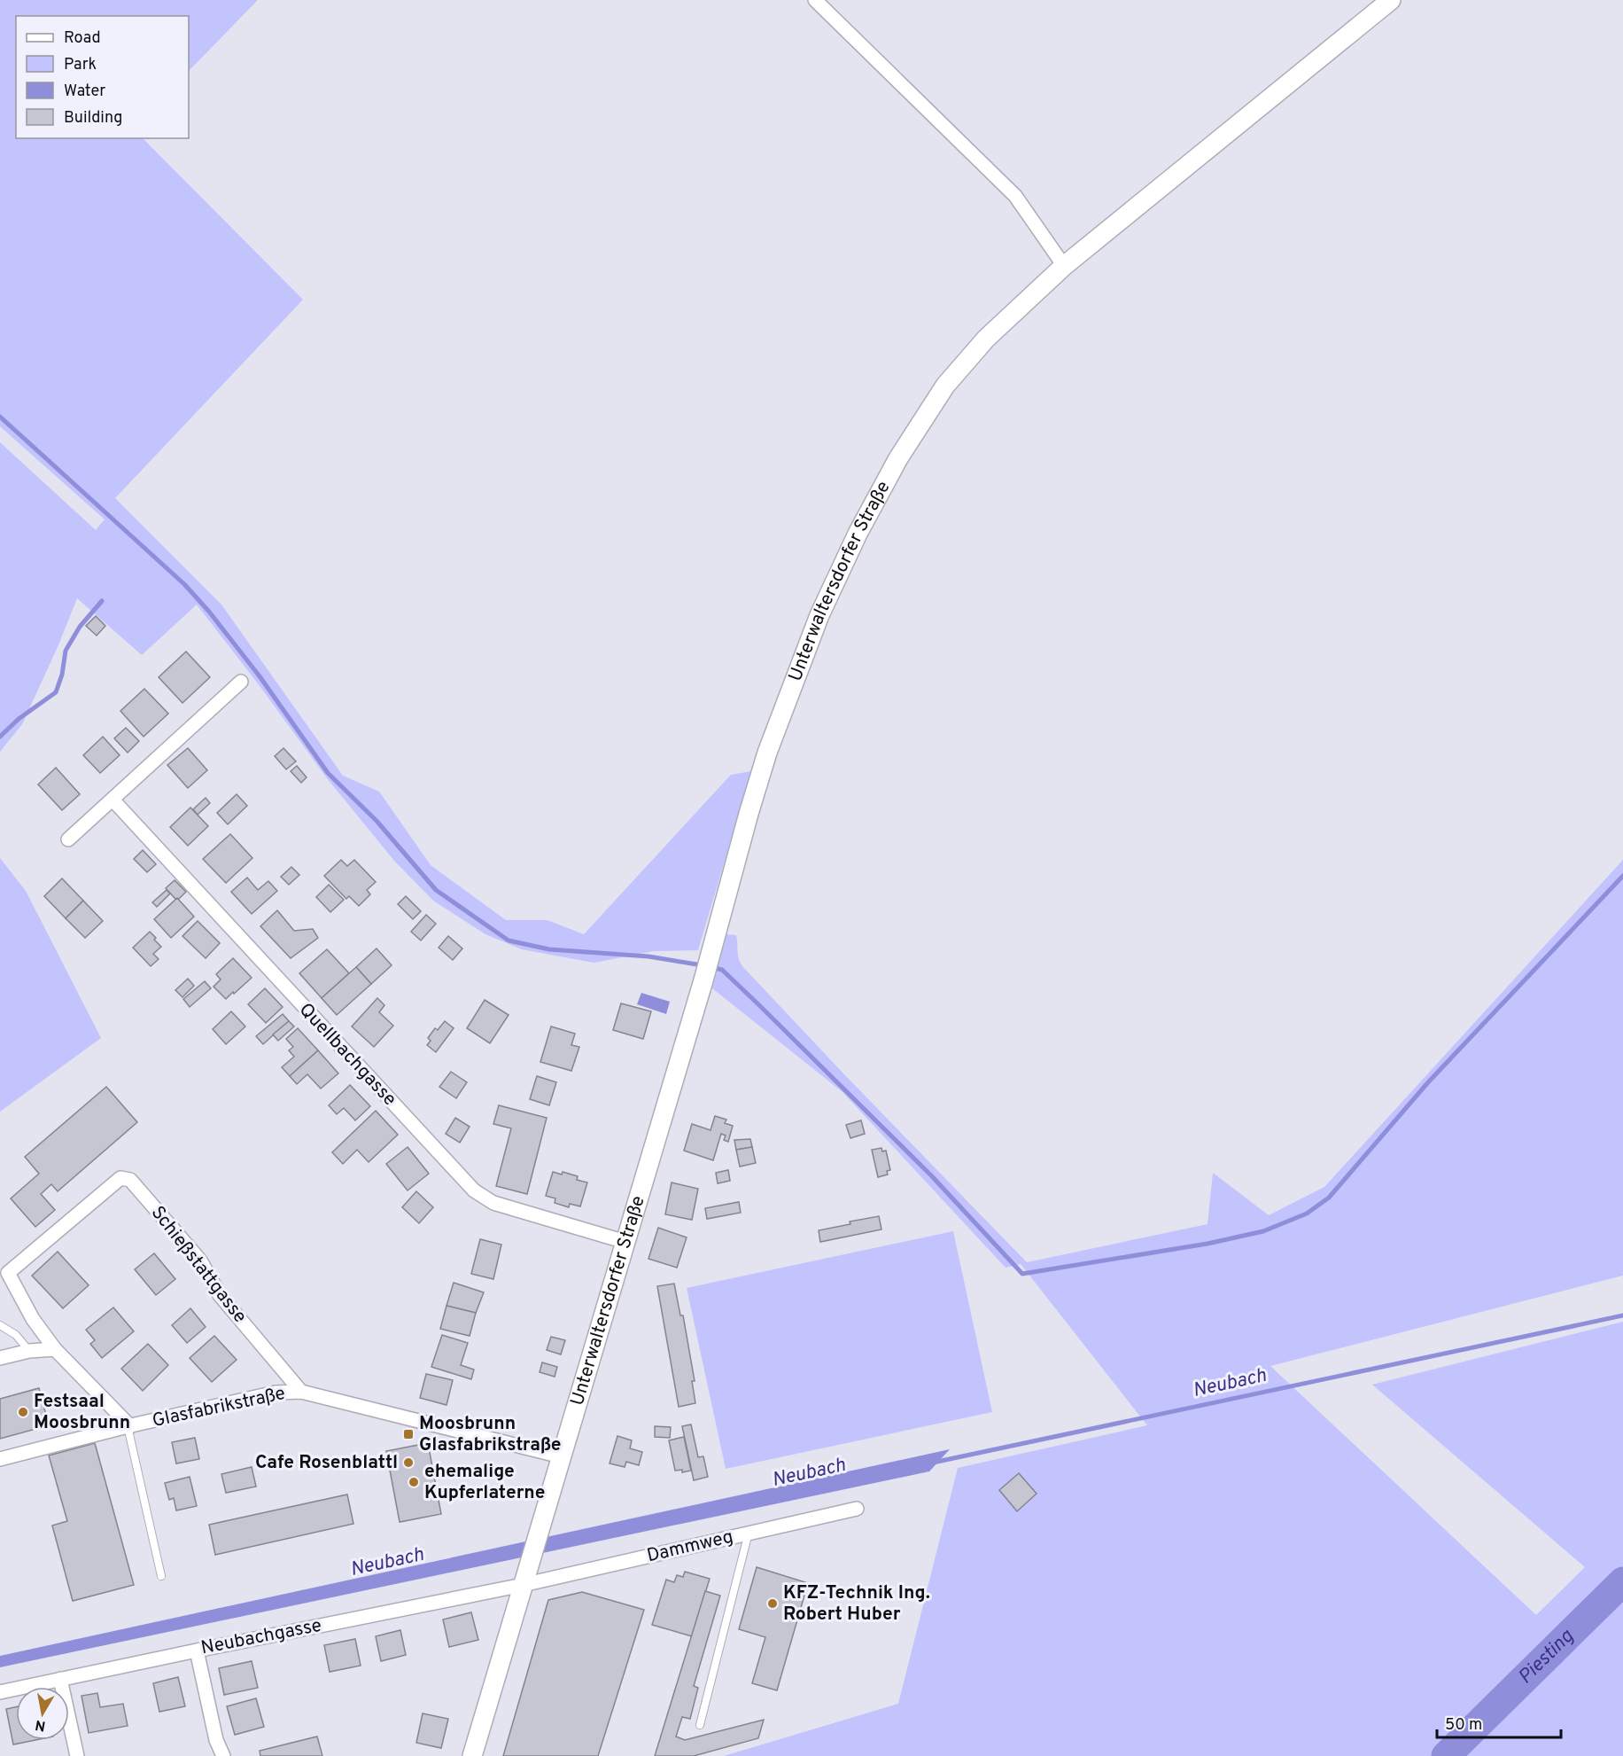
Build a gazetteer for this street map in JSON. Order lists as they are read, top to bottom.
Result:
{
  "streets": {
    "main road": ["Unterwaltersdorfer Straße"],
    "street": [
      "Quellbachgasse",
      "Schießstattgasse",
      "Glasfabrikstraße",
      "Dammweg",
      "Neubachgasse"
    ]
  },
  "crossings": [
    ["Unterwaltersdorfer Straße", "Quellbachgasse"],
    ["Unterwaltersdorfer Straße", "Glasfabrikstraße"],
    ["Unterwaltersdorfer Straße", "Dammweg"],
    ["Unterwaltersdorfer Straße", "Neubachgasse"],
    ["Schießstattgasse", "Glasfabrikstraße"],
    ["Dammweg", "Neubachgasse"]
  ],
  "water": ["Neubach", "Piesting"],
  "places": {
    "other": [
      "Festsaal Moosbrunn",
      "Cafe Rosenblattl",
      "ehemalige Kupferlaterne",
      "KFZ-Technik Ing. Robert Huber"
    ],
    "transit": ["Moosbrunn Glasfabrikstraße"]
  },
  "legend": [
    "Road",
    "Park",
    "Water",
    "Building"
  ],
  "scale_bar": "50 m",
  "north": "bottom"
}
